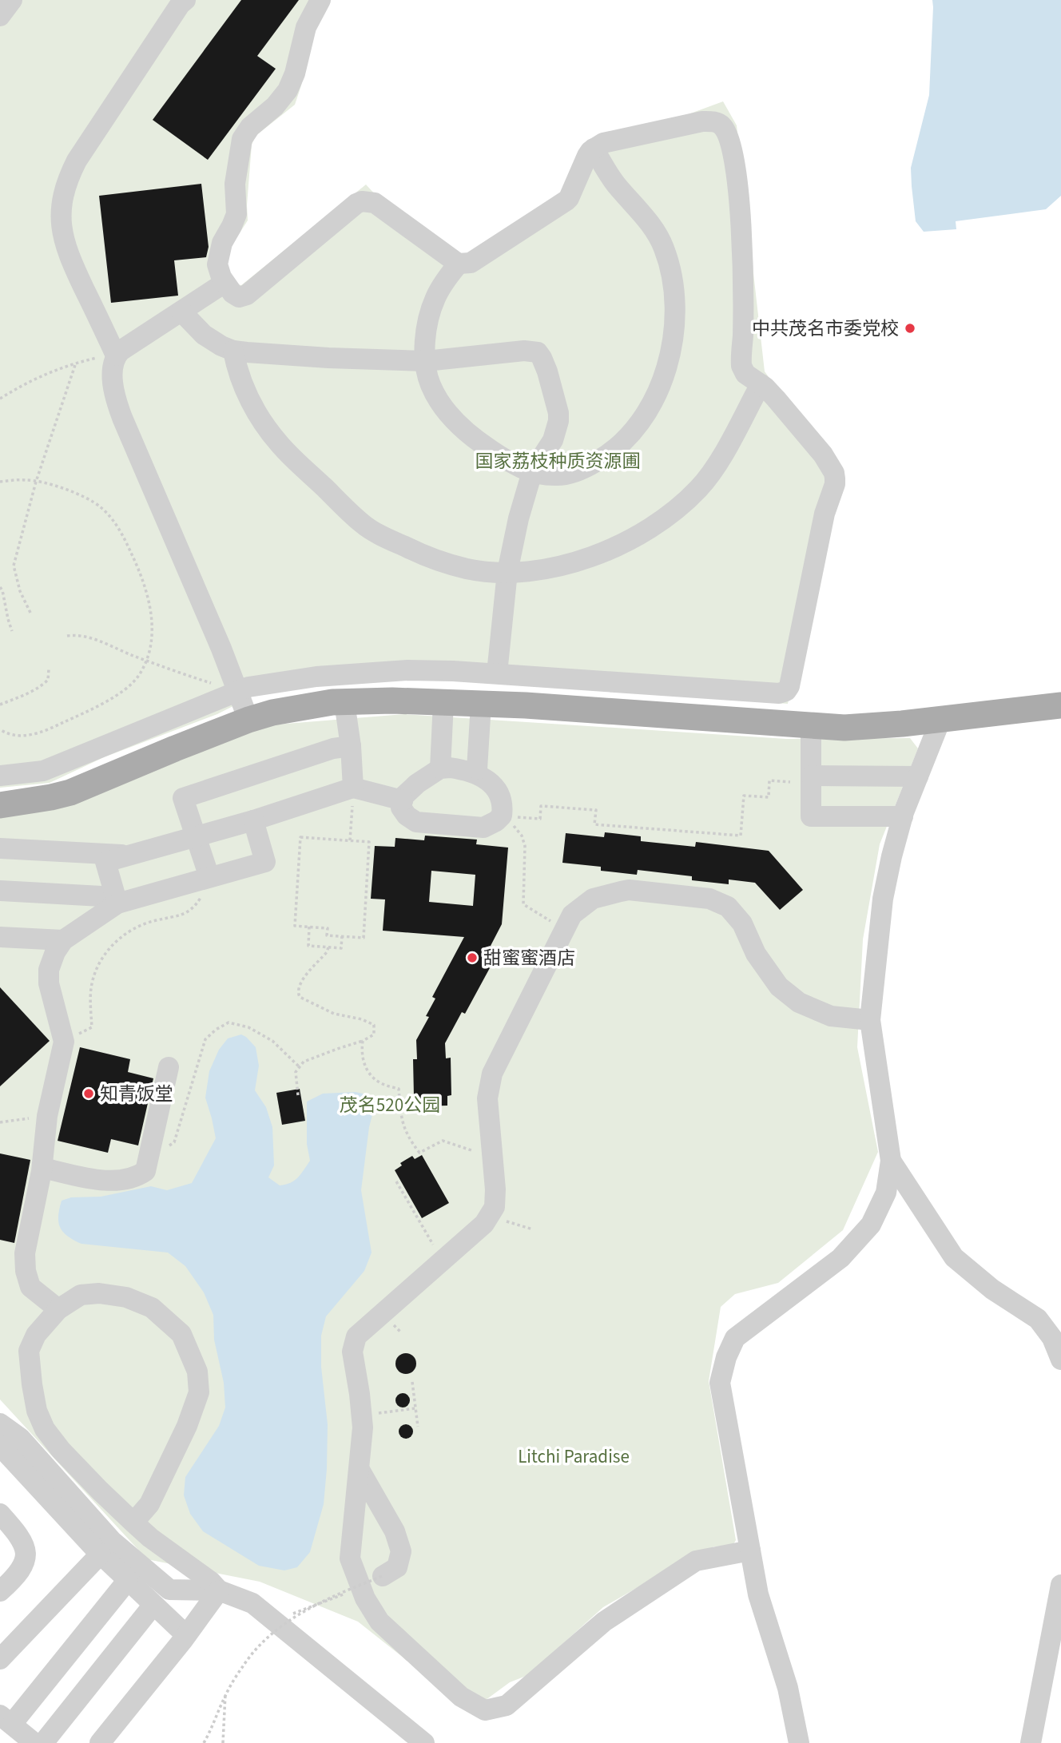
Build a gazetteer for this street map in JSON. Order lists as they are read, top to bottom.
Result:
{
  "parks": ["国家荔枝种质资源圃", "茂名520公园", "Litchi Paradise"],
  "places": ["中共茂名市委党校", "甜蜜蜜酒店", "知青饭堂"]
}
